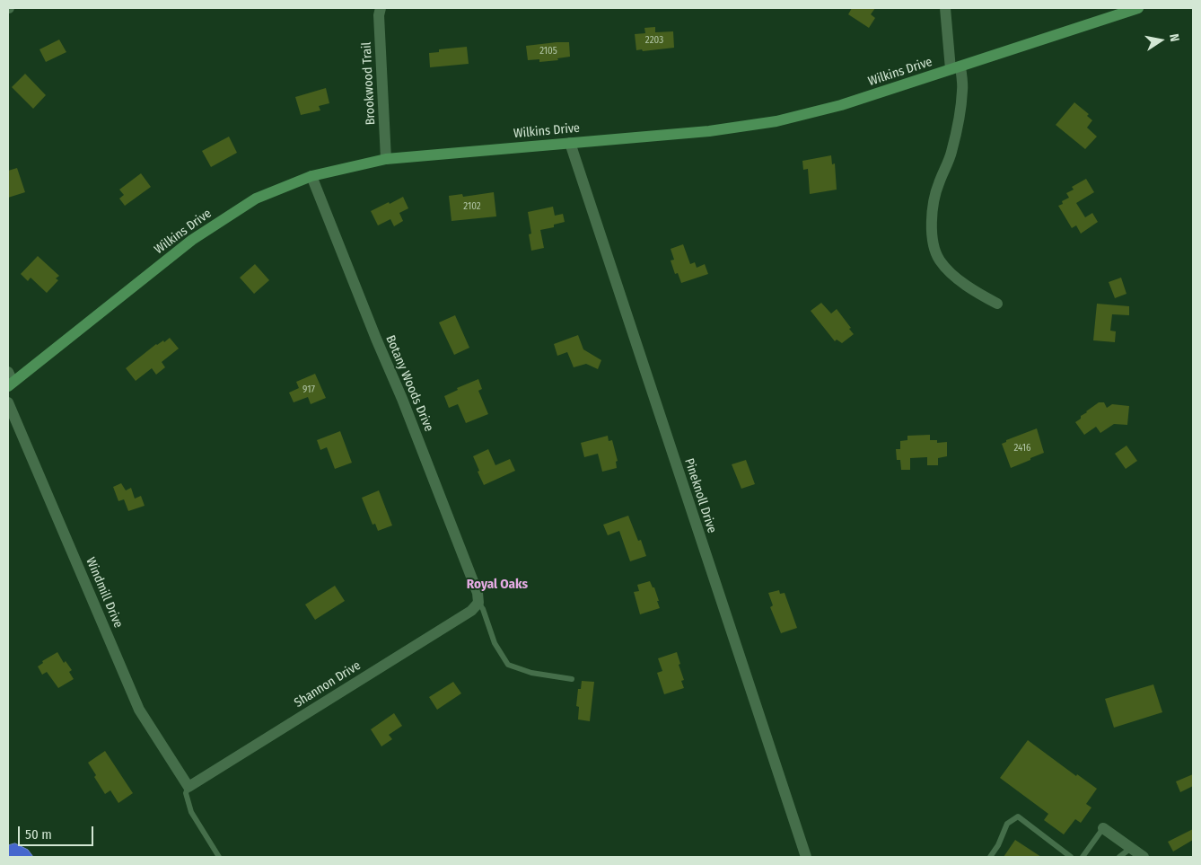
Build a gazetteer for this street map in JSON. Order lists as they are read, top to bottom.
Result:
{
  "streets": {
    "street": [
      "Wilkins Drive",
      "Brookwood Trail",
      "Botany Woods Drive",
      "Pineknoll Drive",
      "Windmill Drive",
      "Shannon Drive"
    ]
  },
  "crossings": [
    ["Wilkins Drive", "Brookwood Trail"],
    ["Wilkins Drive", "Botany Woods Drive"],
    ["Wilkins Drive", "Pineknoll Drive"],
    ["Botany Woods Drive", "Shannon Drive"],
    ["Windmill Drive", "Shannon Drive"]
  ],
  "districts": ["Royal Oaks"],
  "house_numbers": [
    "2203",
    "2105",
    "2102",
    "917",
    "2416"
  ],
  "scale_bar": "50 m",
  "north": "right"
}
